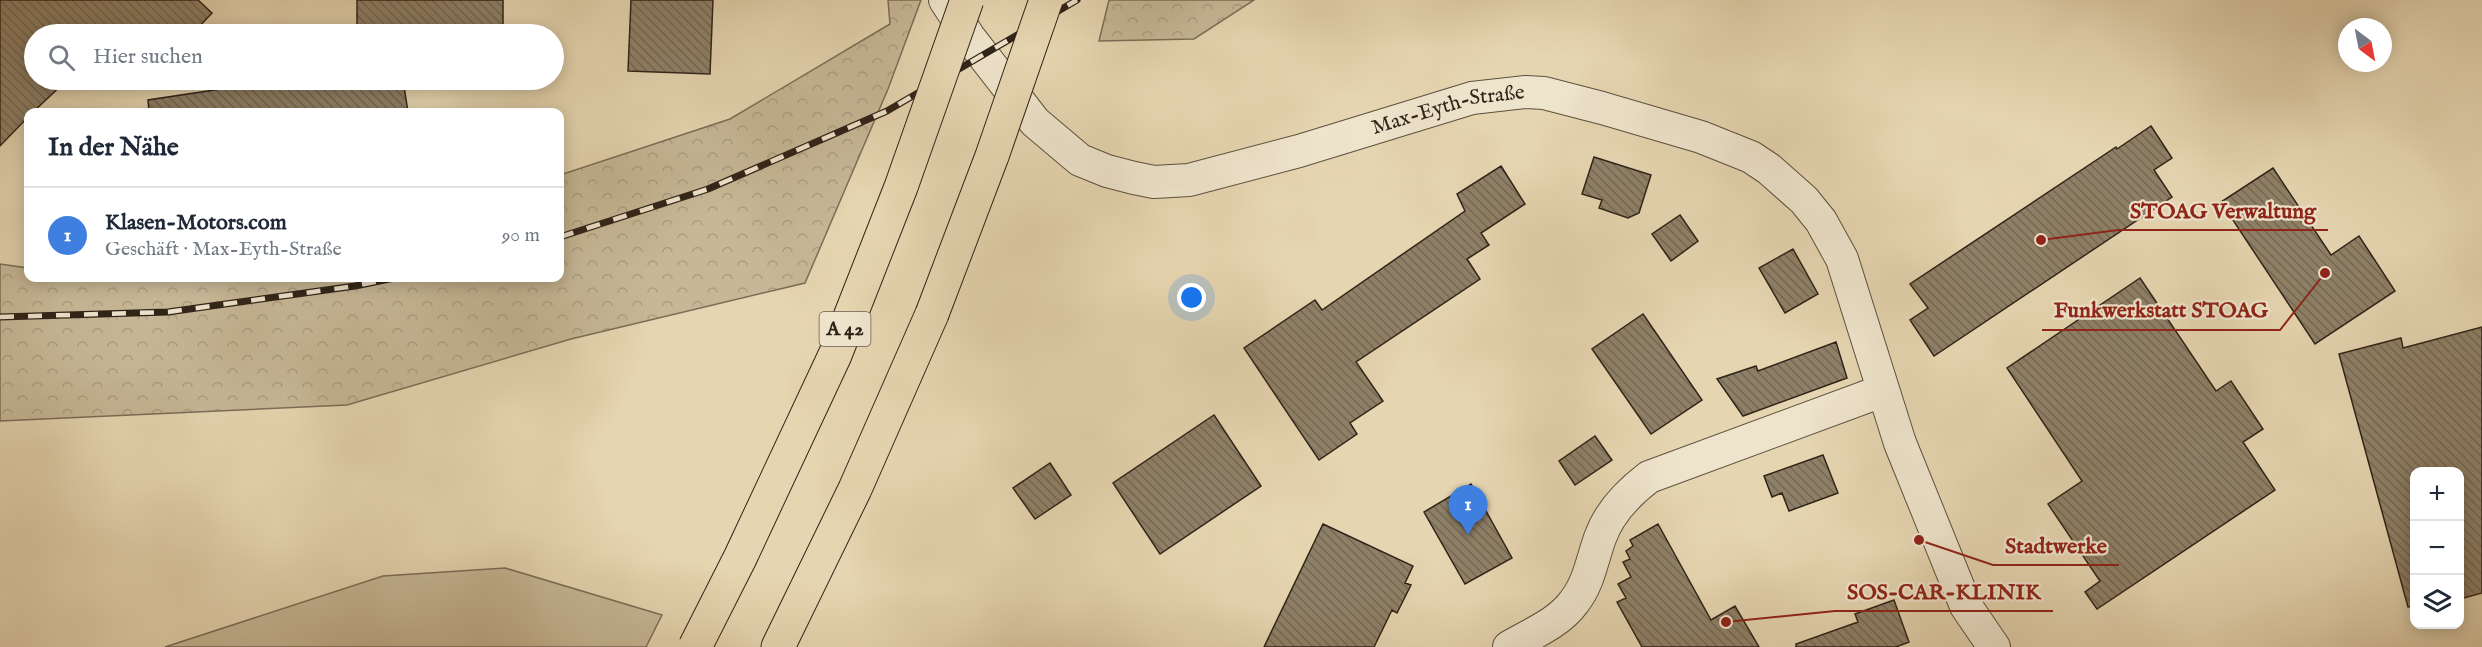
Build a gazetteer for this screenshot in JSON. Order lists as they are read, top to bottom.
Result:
{
  "streets": {
    "highway": ["A 42"],
    "street": ["Max-Eyth-Straße"]
  },
  "places": [
    "STOAG Verwaltung",
    "Funkwerkstatt STOAG",
    "Stadtwerke",
    "SOS-CAR-KLINIK"
  ],
  "north": "bottom right",
  "page": {
    "search": "Hier suchen",
    "heading": "In der Nähe",
    "list": [
      {
        "mark": "1",
        "name": "Klasen-Motors.com",
        "note": "Geschäft · Max-Eyth-Straße",
        "value": "90 m"
      }
    ],
    "map_buttons": ["+", "−"],
    "pins": "1"
  }
}
